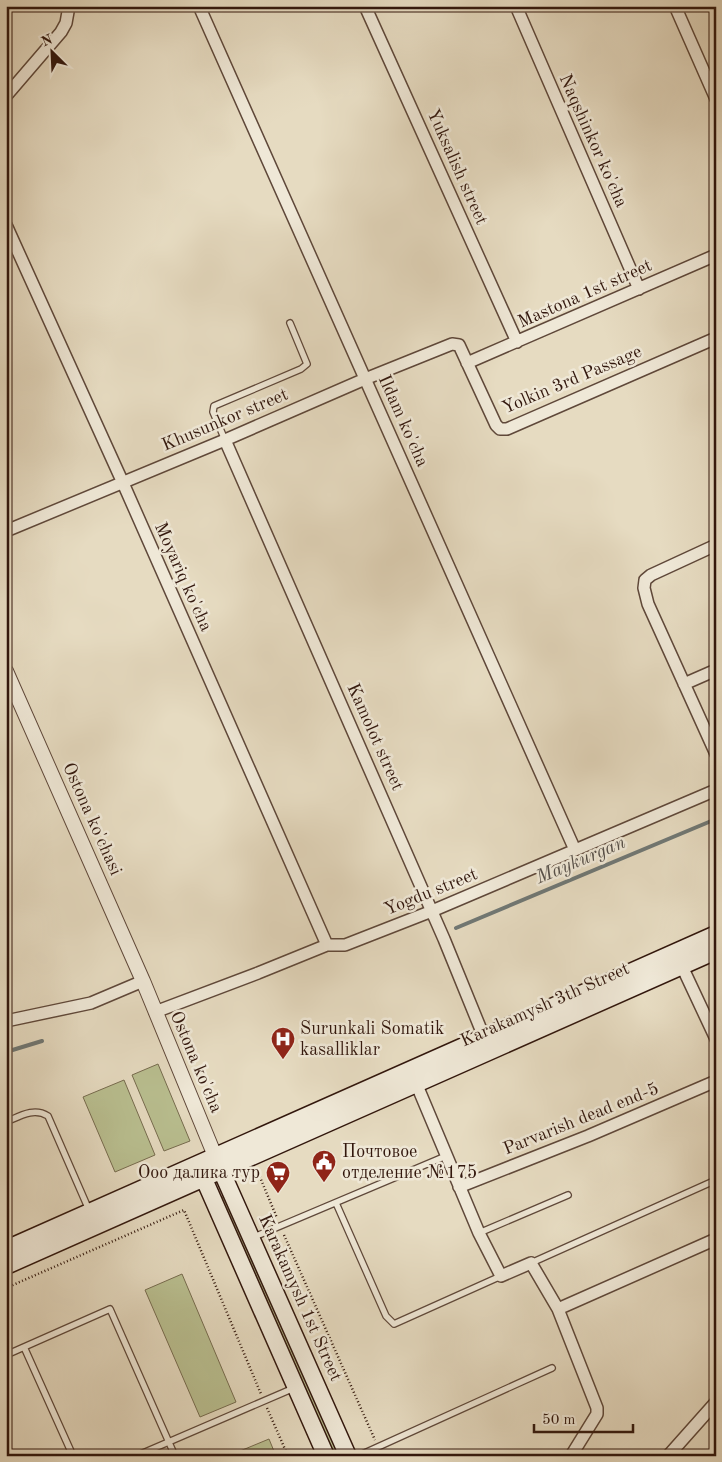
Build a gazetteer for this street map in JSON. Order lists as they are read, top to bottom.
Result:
{
  "streets": {
    "main road": ["Karakamysh 3th Street", "Karakamysh 1st Street"],
    "street": [
      "Naqshinkor ko'cha",
      "Yuksalish street",
      "Mastona 1st street",
      "Yolkin 3rd Passage",
      "Khusunkor street",
      "Ildam ko'cha",
      "Moyariq ko'cha",
      "Kamolot street",
      "Ostona ko'chasi",
      "Yogdu street",
      "Ostona ko'cha",
      "Parvarish dead end-5"
    ]
  },
  "crossings": [
    ["Naqshinkor ko'cha", "Mastona 1st street"],
    ["Yuksalish street", "Mastona 1st street"],
    ["Mastona 1st street", "Yolkin 3rd Passage"],
    ["Yolkin 3rd Passage", "Khusunkor street"],
    ["Yolkin 3rd Passage", "Ildam ko'cha"],
    ["Khusunkor street", "Ildam ko'cha"],
    ["Khusunkor street", "Moyariq ko'cha"],
    ["Khusunkor street", "Kamolot street"],
    ["Ildam ko'cha", "Yogdu street"],
    ["Moyariq ko'cha", "Yogdu street"],
    ["Kamolot street", "Yogdu street"],
    ["Kamolot street", "Karakamysh 3th Street"],
    ["Ostona ko'chasi", "Ostona ko'cha"],
    ["Yogdu street", "Ostona ko'cha"],
    ["Karakamysh 3th Street", "Ostona ko'cha"],
    ["Karakamysh 3th Street", "Karakamysh 1st Street"],
    ["Ostona ko'cha", "Karakamysh 1st Street"]
  ],
  "water": ["Maykurgan"],
  "places": {
    "hospital": ["Surunkali Somatik kasalliklar"],
    "public building": ["Почтовое отделение №175"],
    "supermarket": ["Ооо далика тур"]
  },
  "scale_bar": "50 m",
  "north": "top left"
}
